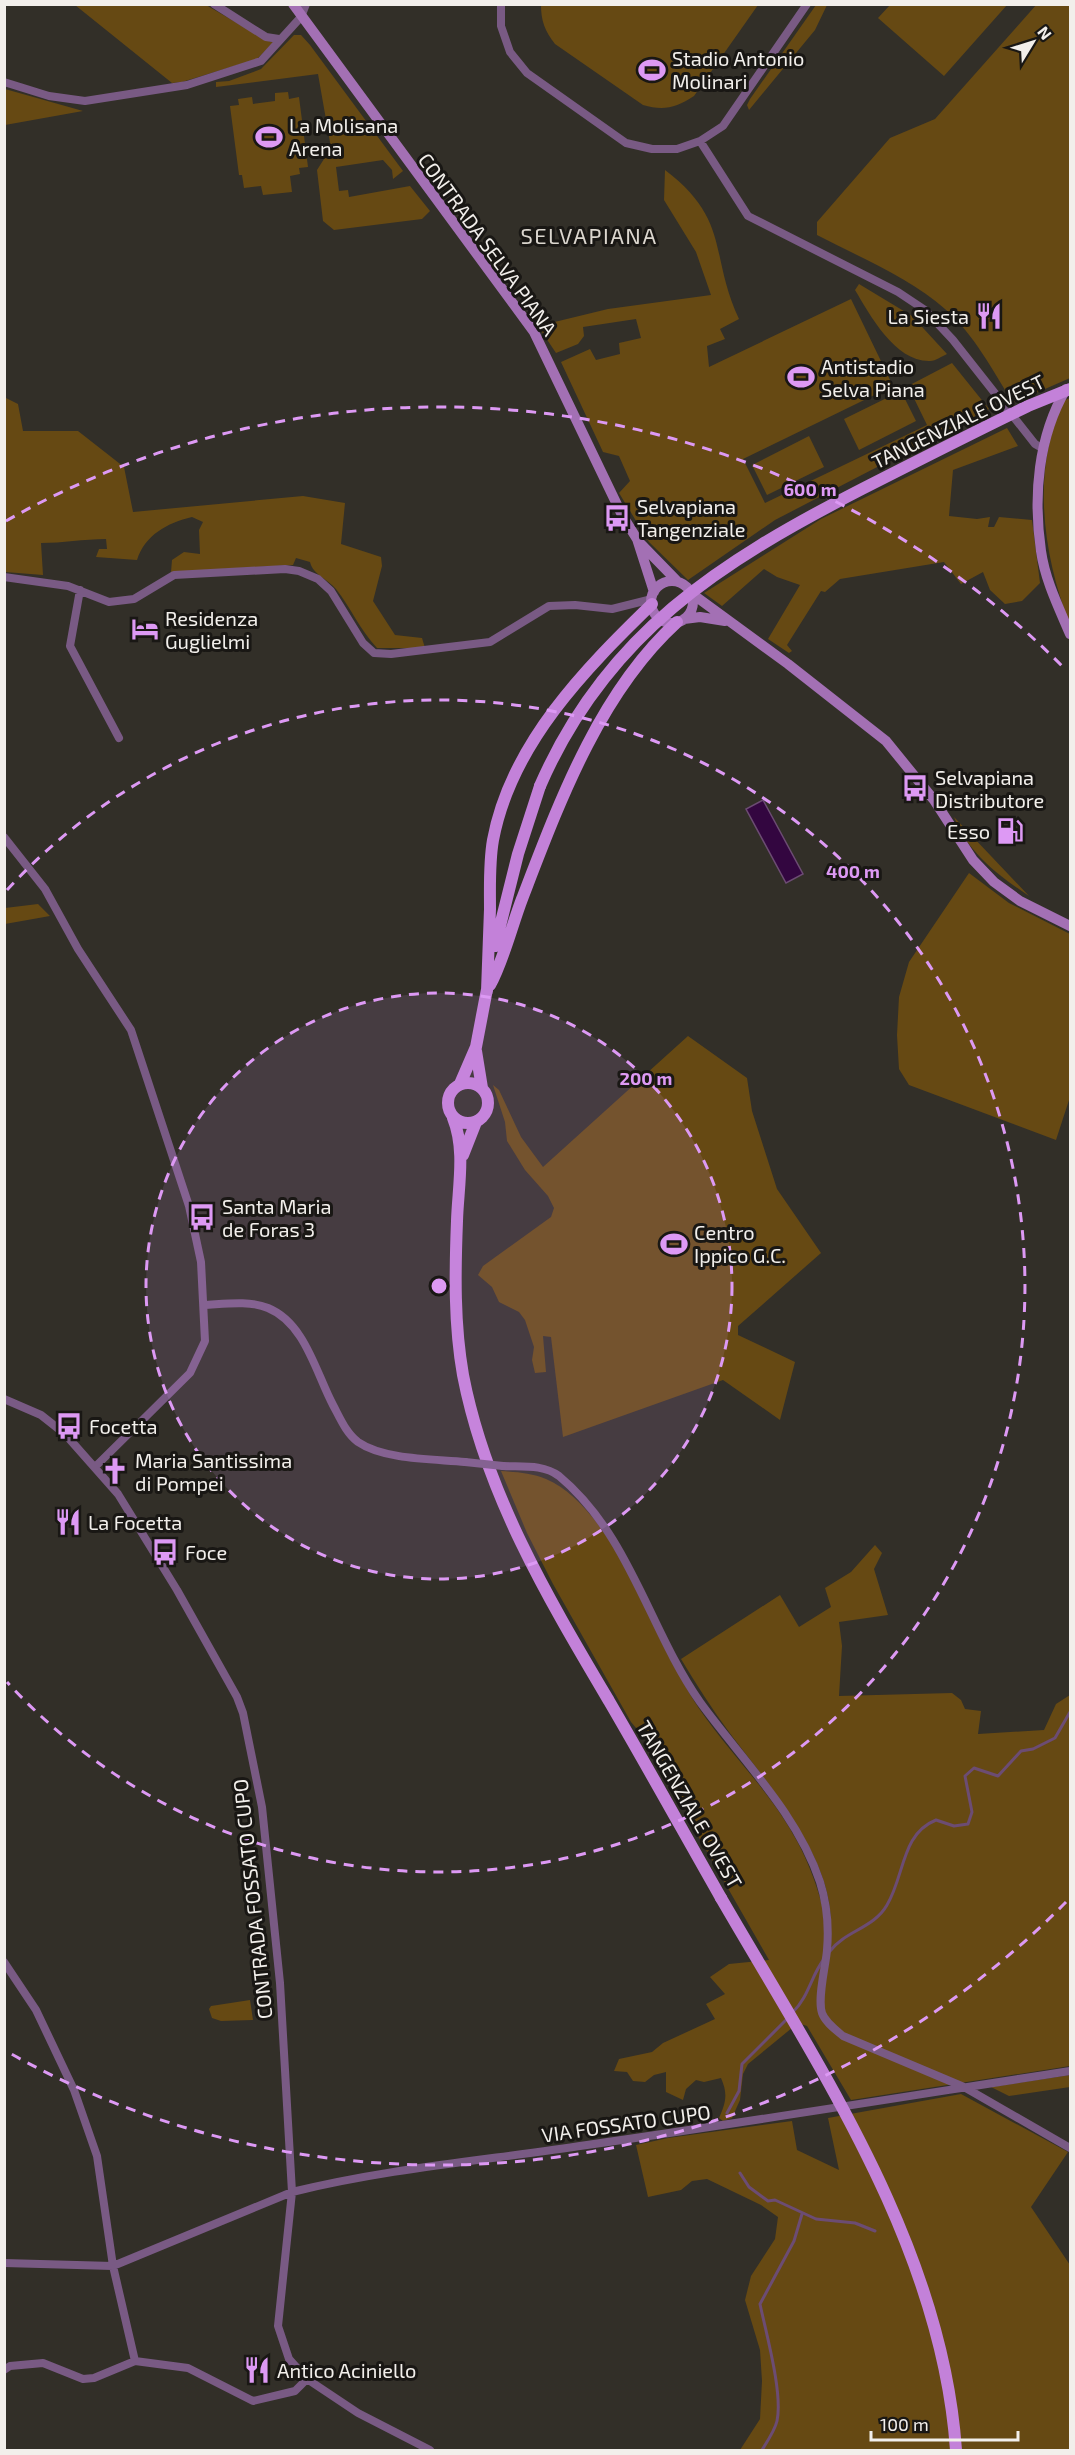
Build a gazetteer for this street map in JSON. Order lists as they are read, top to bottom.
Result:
{
  "streets": {
    "main road": ["CONTRADA SELVA PIANA", "TANGENZIALE OVEST"],
    "street": ["CONTRADA FOSSATO CUPO", "VIA FOSSATO CUPO"]
  },
  "crossings": [
    ["CONTRADA FOSSATO CUPO", "VIA FOSSATO CUPO"]
  ],
  "districts": ["SELVAPIANA"],
  "places": {
    "sports": [
      "Stadio Antonio Molinari",
      "La Molisana Arena",
      "Antistadio Selva Piana",
      "Centro Ippico G.C."
    ],
    "restaurant": ["La Siesta", "La Focetta", "Antico Aciniello"],
    "bus stop": [
      "Selvapiana Tangenziale",
      "Selvapiana Distributore",
      "Santa Maria de Foras 3",
      "Focetta",
      "Foce"
    ],
    "hotel": ["Residenza Guglielmi"],
    "fuel station": ["Esso"],
    "church": ["Maria Santissima di Pompei"]
  },
  "scale_bar": "100 m",
  "north": "top right",
  "rings": ["600 m", "400 m", "200 m"]
}
